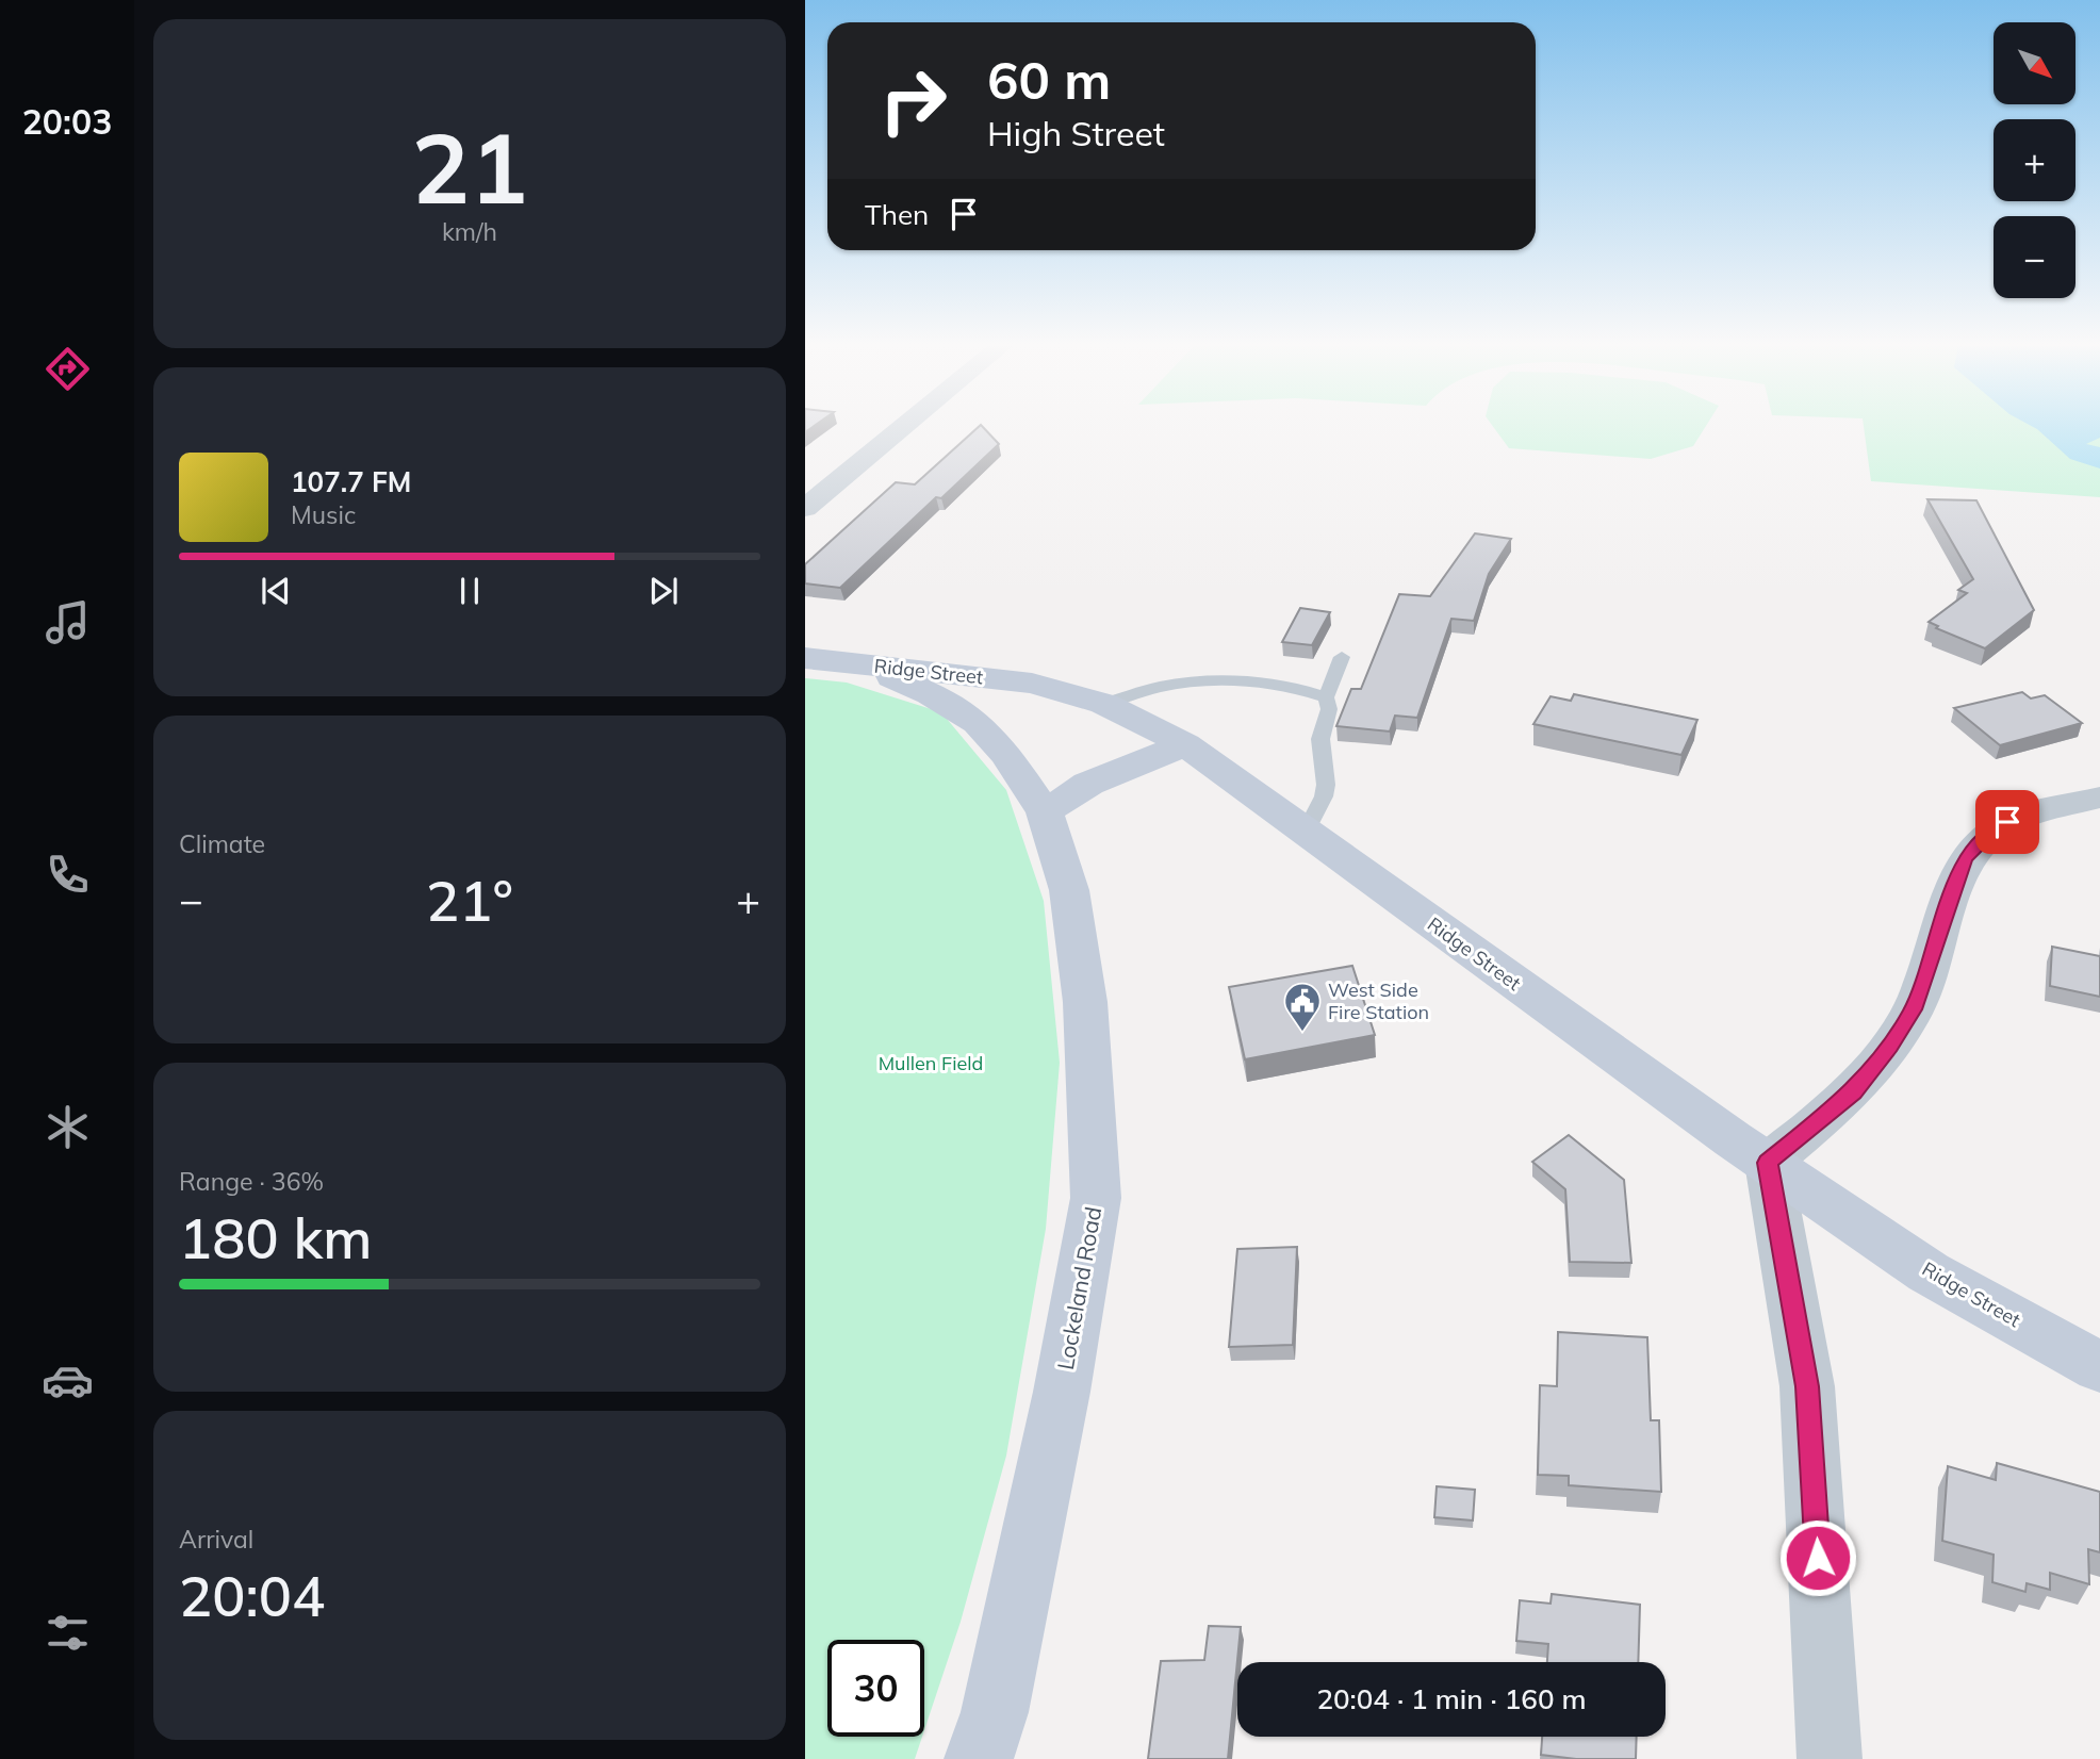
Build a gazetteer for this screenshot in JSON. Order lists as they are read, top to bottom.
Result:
{
  "streets": {
    "main road": ["Ridge Street", "Lockeland Road"]
  },
  "crossings": [
    ["Ridge Street", "Lockeland Road"]
  ],
  "parks": ["Mullen Field"],
  "places": {
    "public building": ["West Side Fire Station"]
  },
  "north": "bottom right",
  "page": {
    "tabs": "20:03",
    "tile": [
      ["21", "km/h"],
      "Climate",
      ["Range · 36%", "180 km"],
      ["Arrival", "20:04"]
    ],
    "map_buttons": ["+", "−"],
    "turn": ["60 m", "High Street"],
    "then": "Then",
    "song": ["107.7 FM", "Music"],
    "heat": ["−", "21°", "+"],
    "limit": "30",
    "trip": "20:04 · 1 min · 160 m"
  }
}
